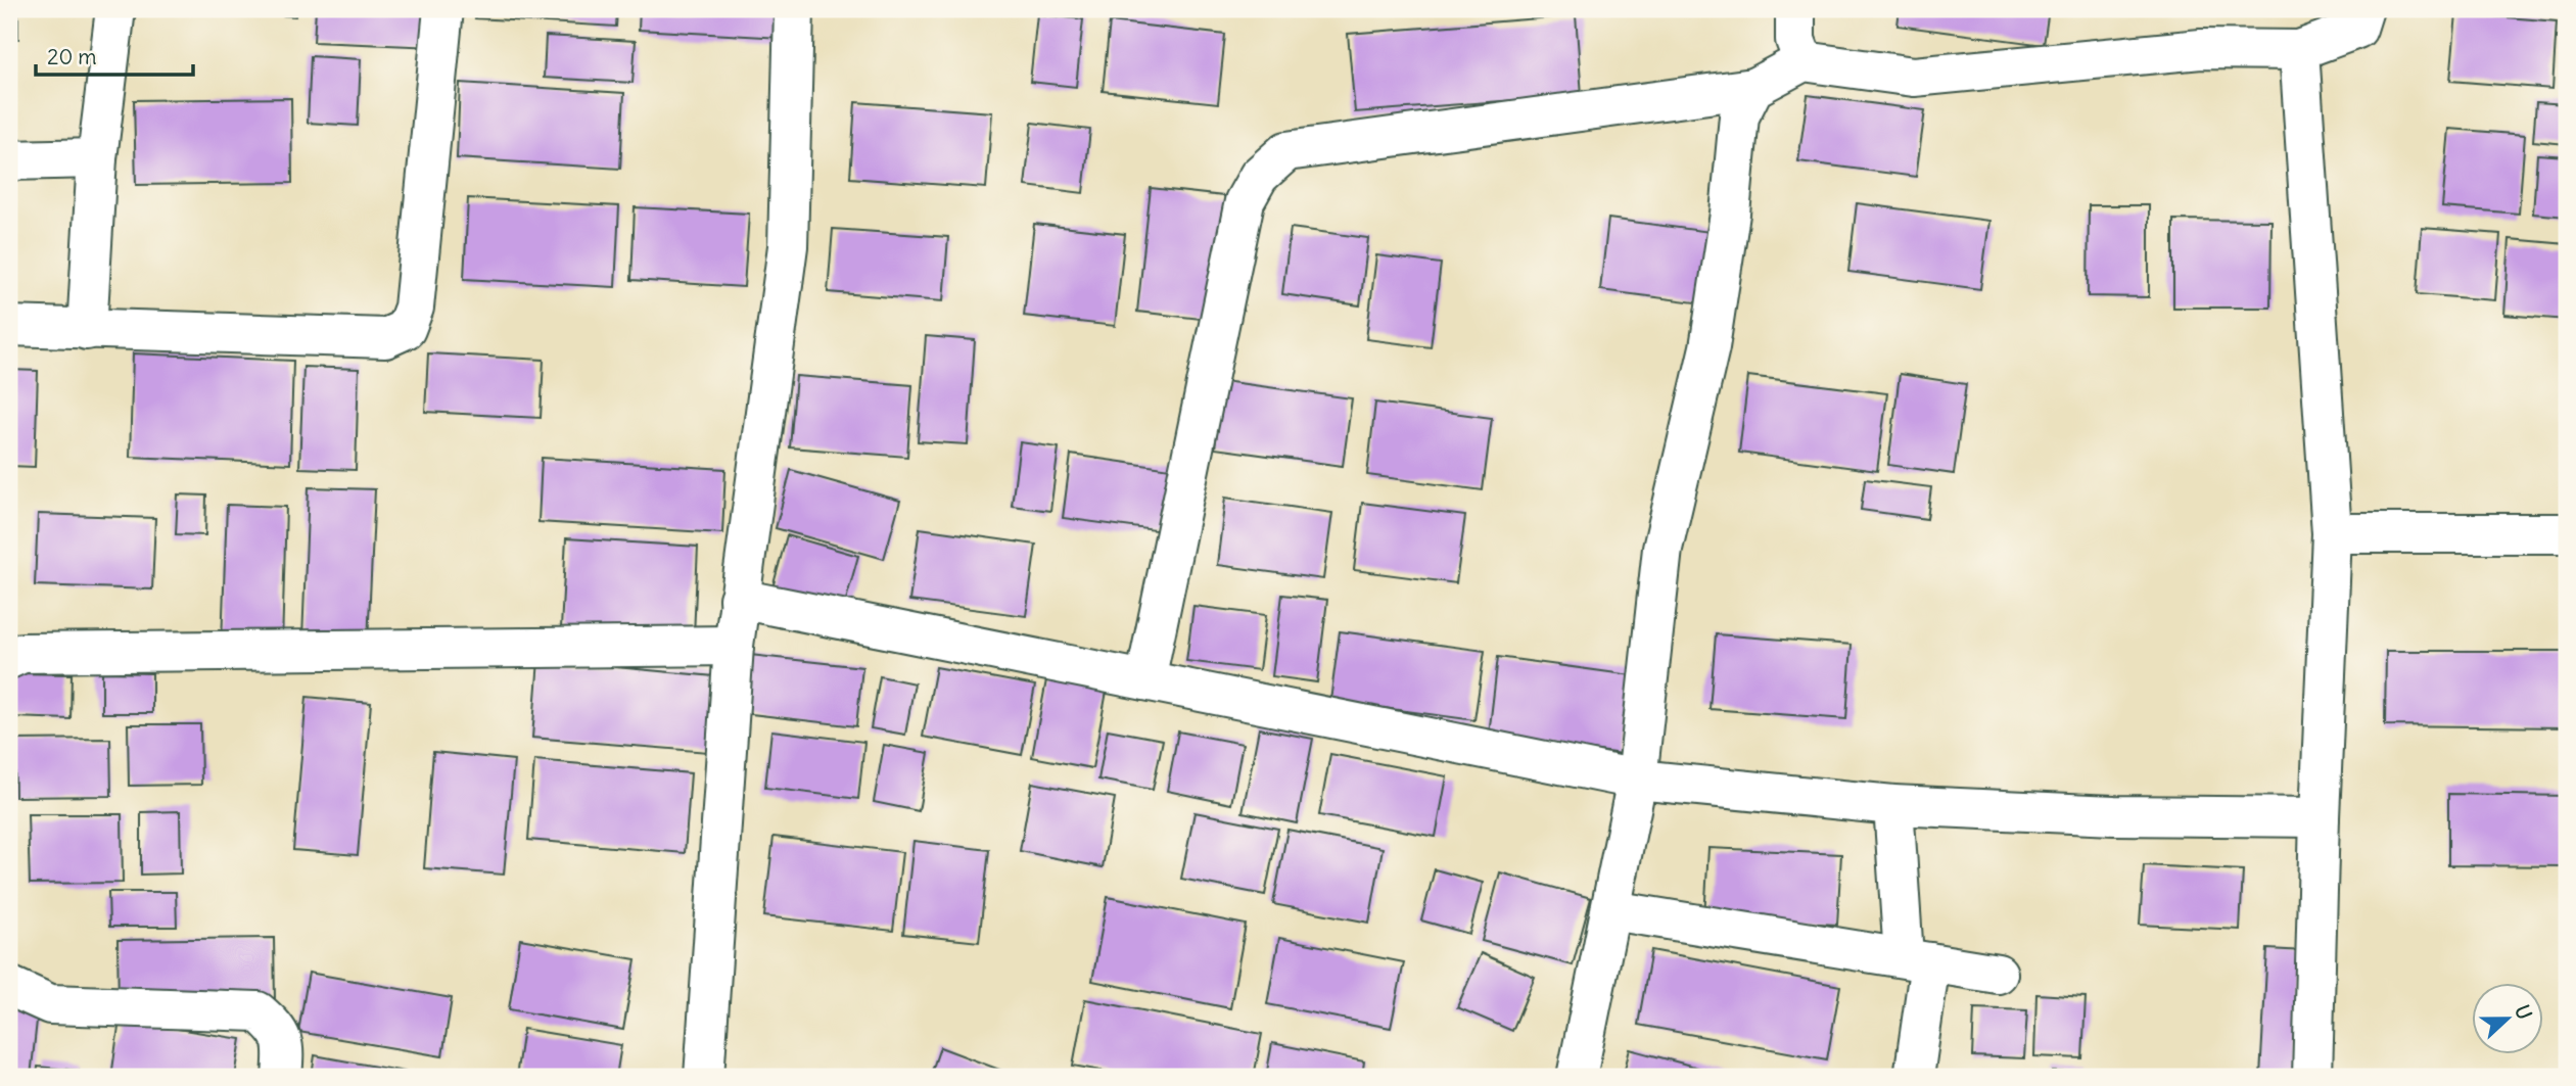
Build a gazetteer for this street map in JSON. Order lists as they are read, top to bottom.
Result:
{
  "scale_bar": "20 m",
  "north": "right"
}
